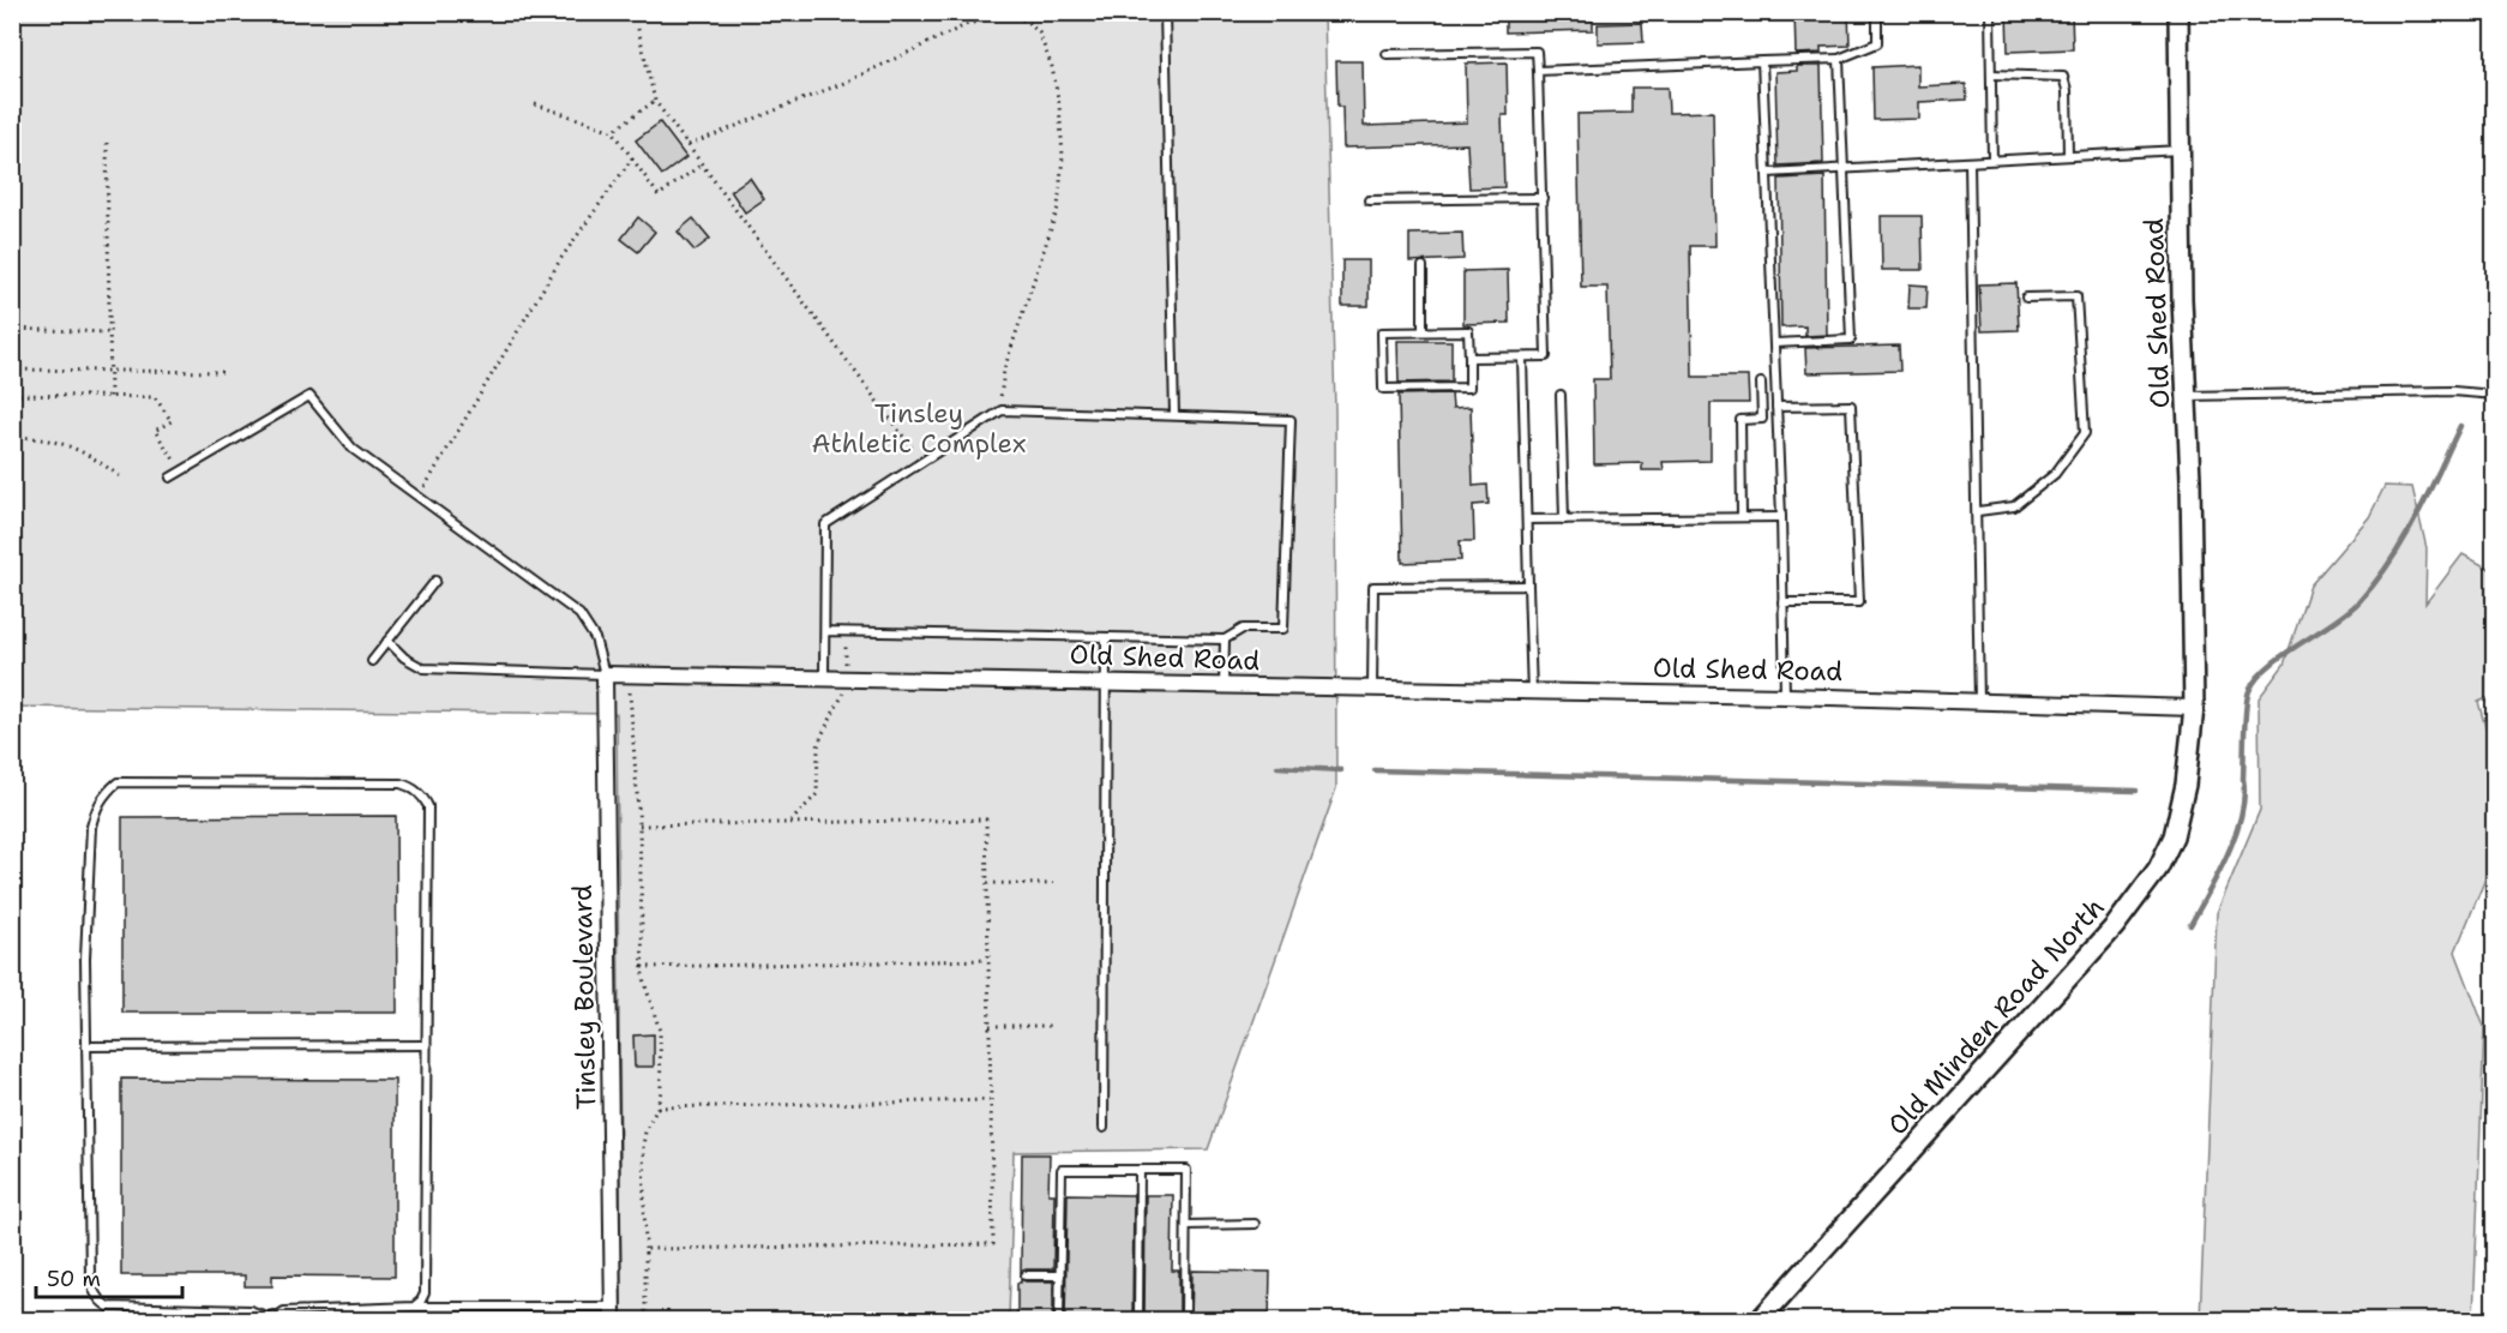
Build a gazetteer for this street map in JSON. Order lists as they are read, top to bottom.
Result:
{
  "streets": {
    "street": ["Old Shed Road", "Tinsley Boulevard", "Old Minden Road North"]
  },
  "crossings": [
    ["Old Shed Road", "Tinsley Boulevard"],
    ["Old Shed Road", "Old Minden Road North"]
  ],
  "parks": ["Tinsley Athletic Complex"],
  "scale_bar": "50 m"
}
